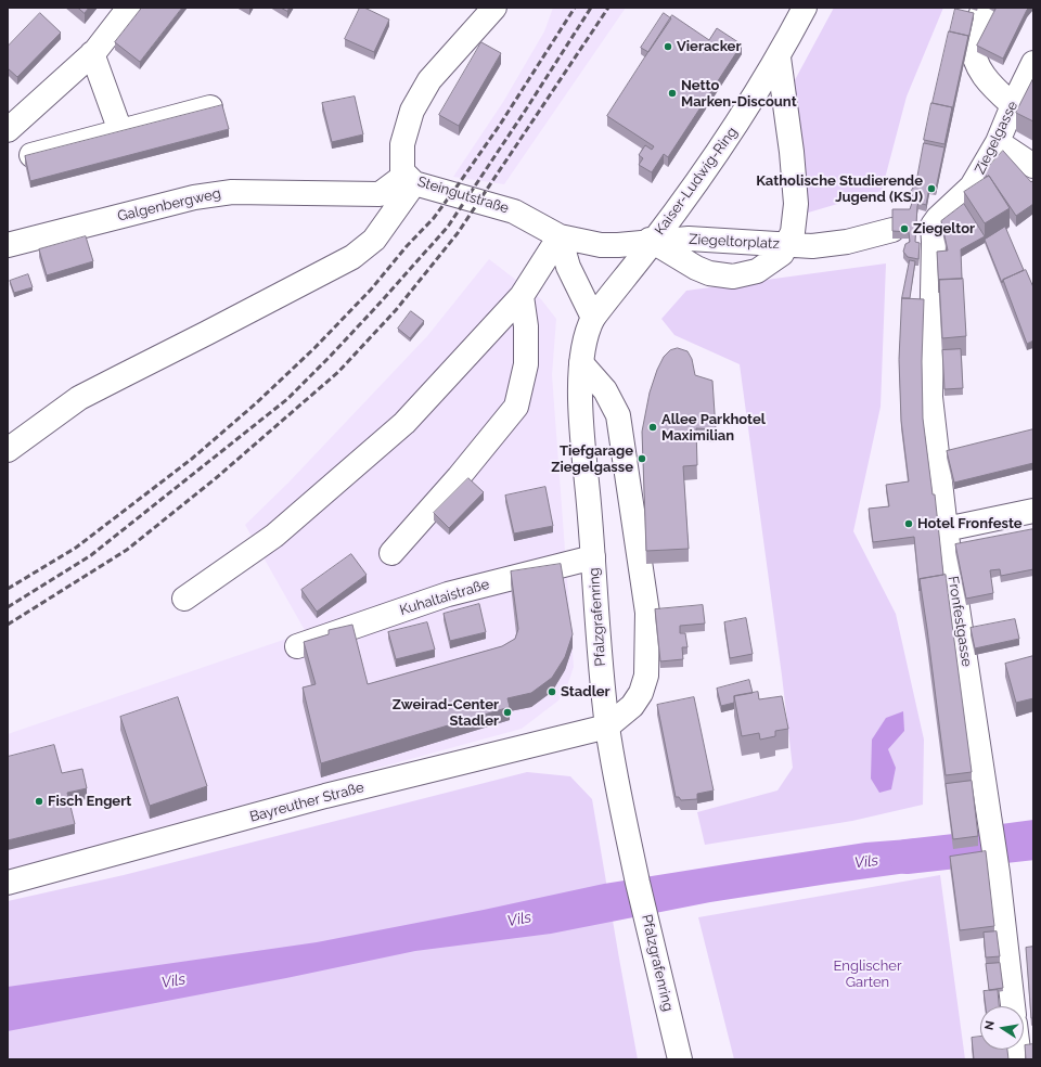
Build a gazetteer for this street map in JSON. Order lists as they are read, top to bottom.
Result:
{
  "streets": {
    "street": [
      "Ziegelgasse",
      "Kaiser-Ludwig-Ring",
      "Steingutstraße",
      "Galgenbergweg",
      "Ziegeltorplatz",
      "Kuhaltaistraße",
      "Pfalzgrafenring",
      "Fronfestgasse",
      "Bayreuther Straße"
    ]
  },
  "crossings": [
    ["Ziegelgasse", "Fronfestgasse"],
    ["Kaiser-Ludwig-Ring", "Ziegeltorplatz"],
    ["Kaiser-Ludwig-Ring", "Pfalzgrafenring"],
    ["Steingutstraße", "Galgenbergweg"],
    ["Ziegeltorplatz", "Pfalzgrafenring"],
    ["Kuhaltaistraße", "Pfalzgrafenring"],
    ["Pfalzgrafenring", "Bayreuther Straße"]
  ],
  "water": ["Vils"],
  "parks": ["Englischer Garten"],
  "places": [
    "Vieracker",
    "Netto Marken-Discount",
    "Katholische Studierende Jugend (KSJ)",
    "Ziegeltor",
    "Allee Parkhotel Maximilian",
    "Tiefgarage Ziegelgasse",
    "Hotel Fronfeste",
    "Stadler",
    "Zweirad-Center Stadler",
    "Fisch Engert"
  ],
  "north": "left"
}
